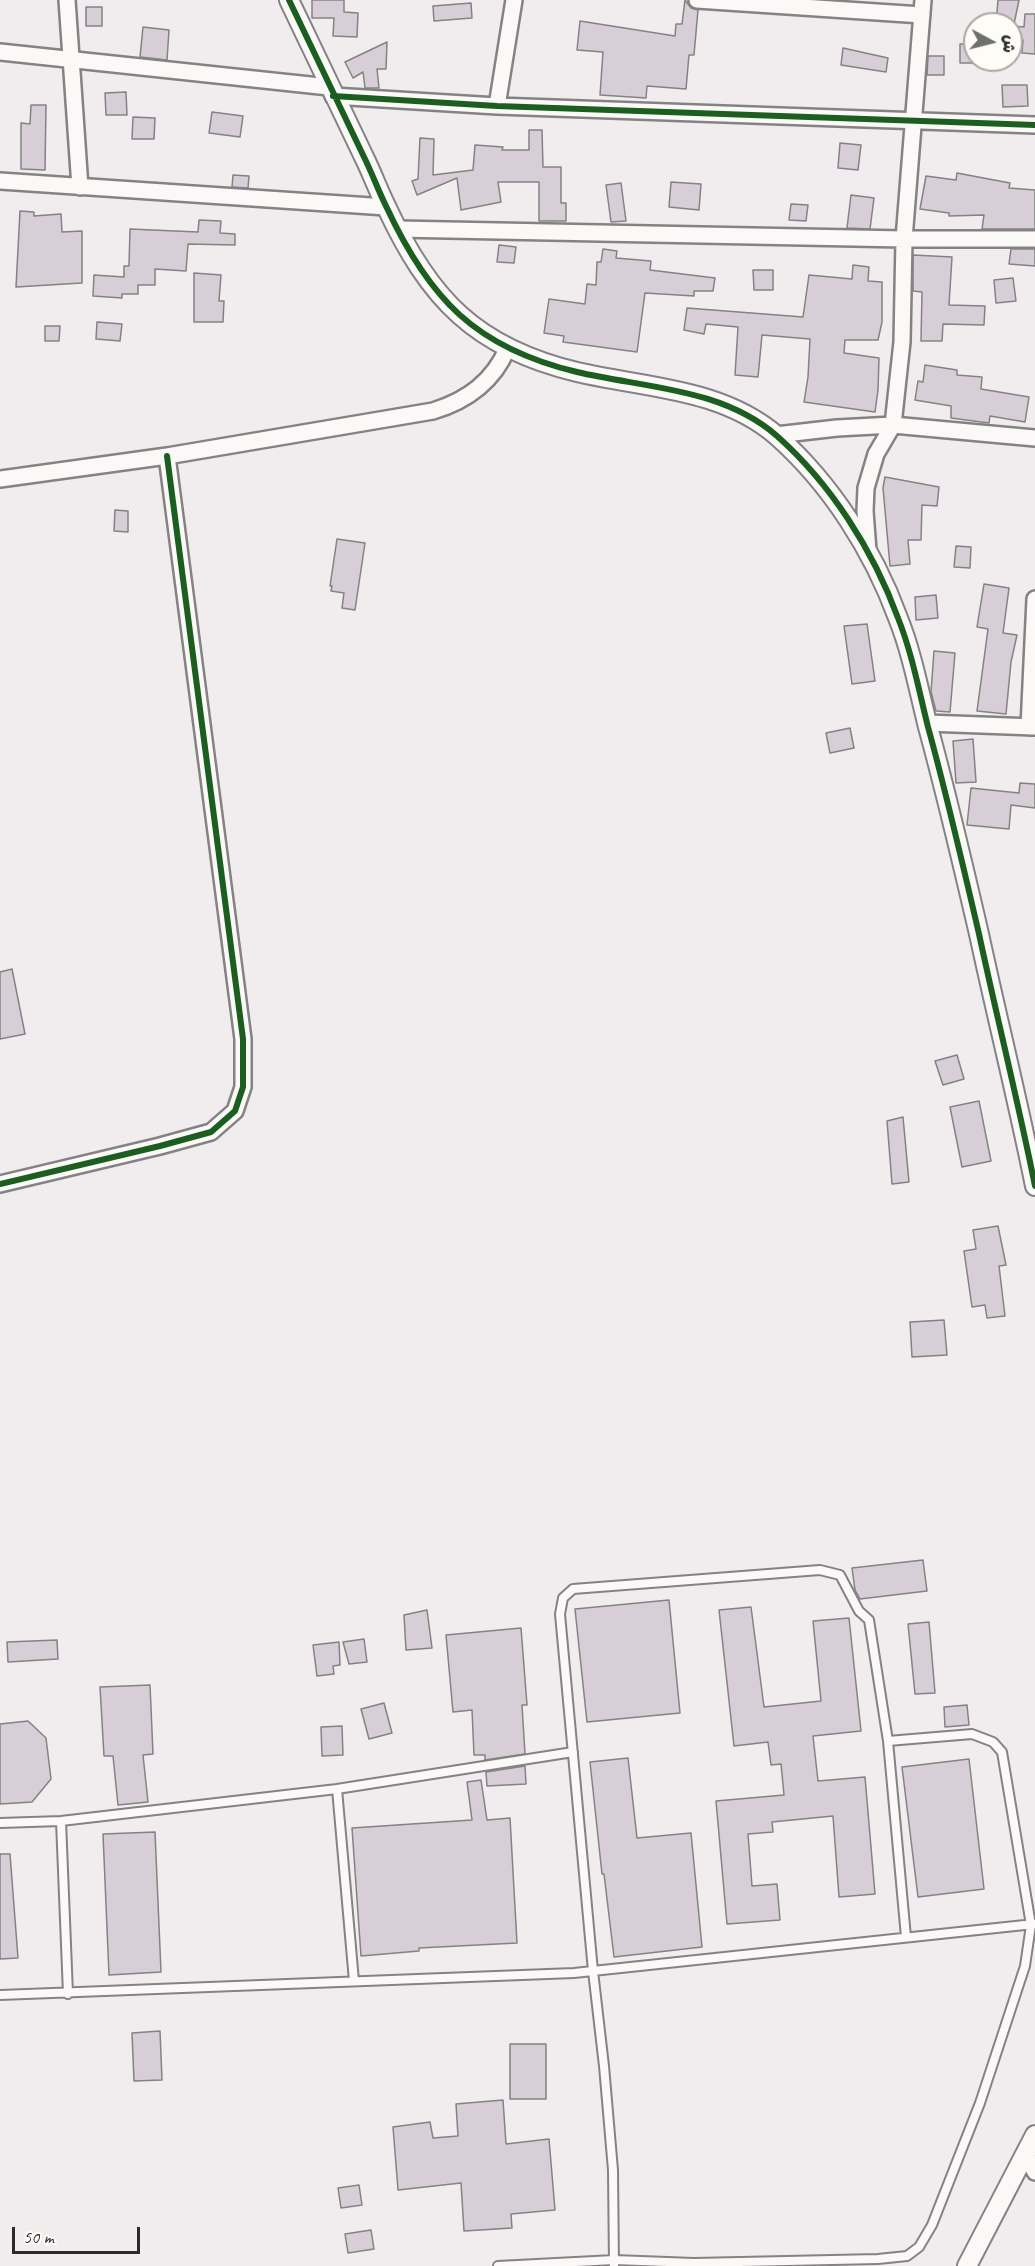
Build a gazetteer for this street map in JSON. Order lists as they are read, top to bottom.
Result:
{
  "scale_bar": "50 m",
  "north": "right"
}
